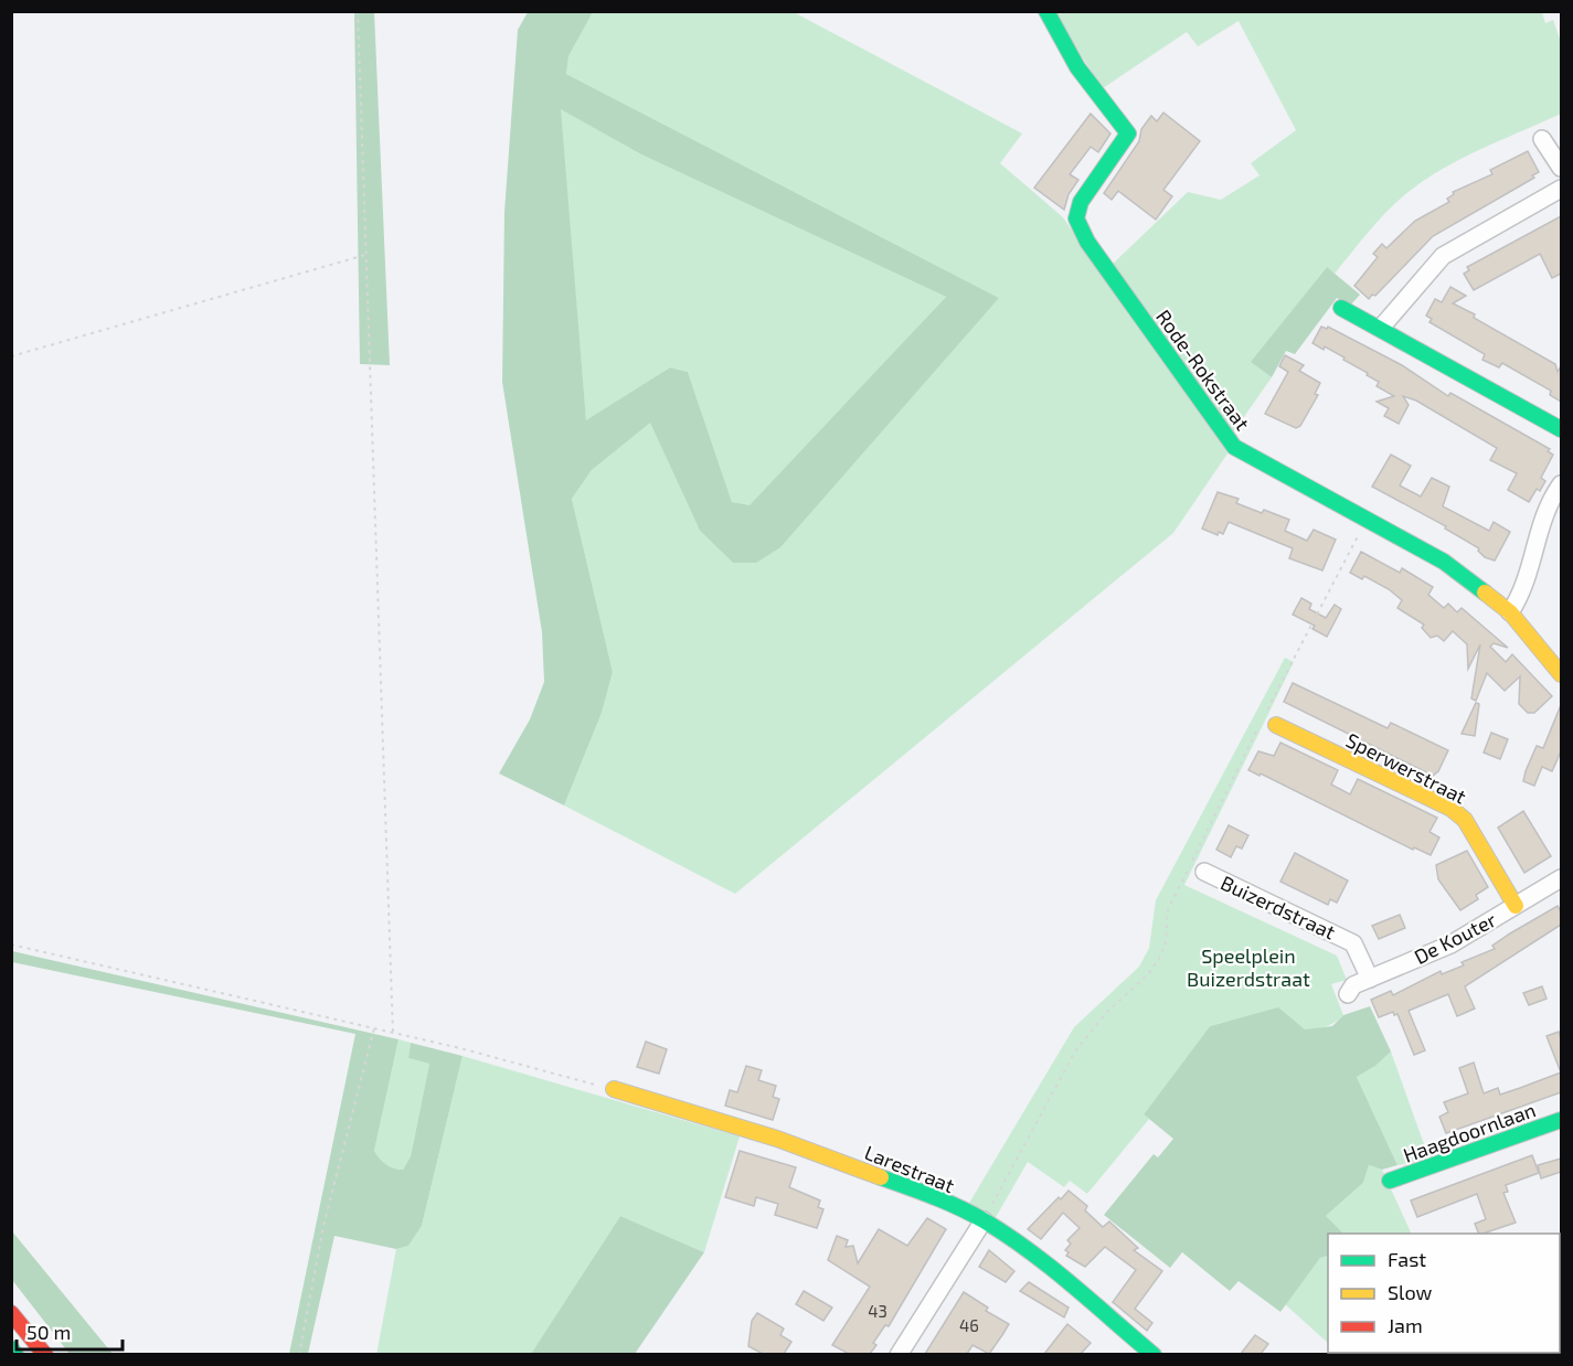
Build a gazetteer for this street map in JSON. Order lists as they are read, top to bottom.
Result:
{
  "streets": {
    "main road": [
      "Rode-Rokstraat",
      "Sperwerstraat",
      "Haagdoornlaan",
      "Larestraat"
    ],
    "street": ["Buizerdstraat", "De Kouter"]
  },
  "crossings": [
    ["Sperwerstraat", "De Kouter"],
    ["Buizerdstraat", "De Kouter"]
  ],
  "parks": ["Speelplein Buizerdstraat"],
  "house_numbers": ["43", "46"],
  "legend": ["Fast", "Slow", "Jam"],
  "scale_bar": "50 m"
}
